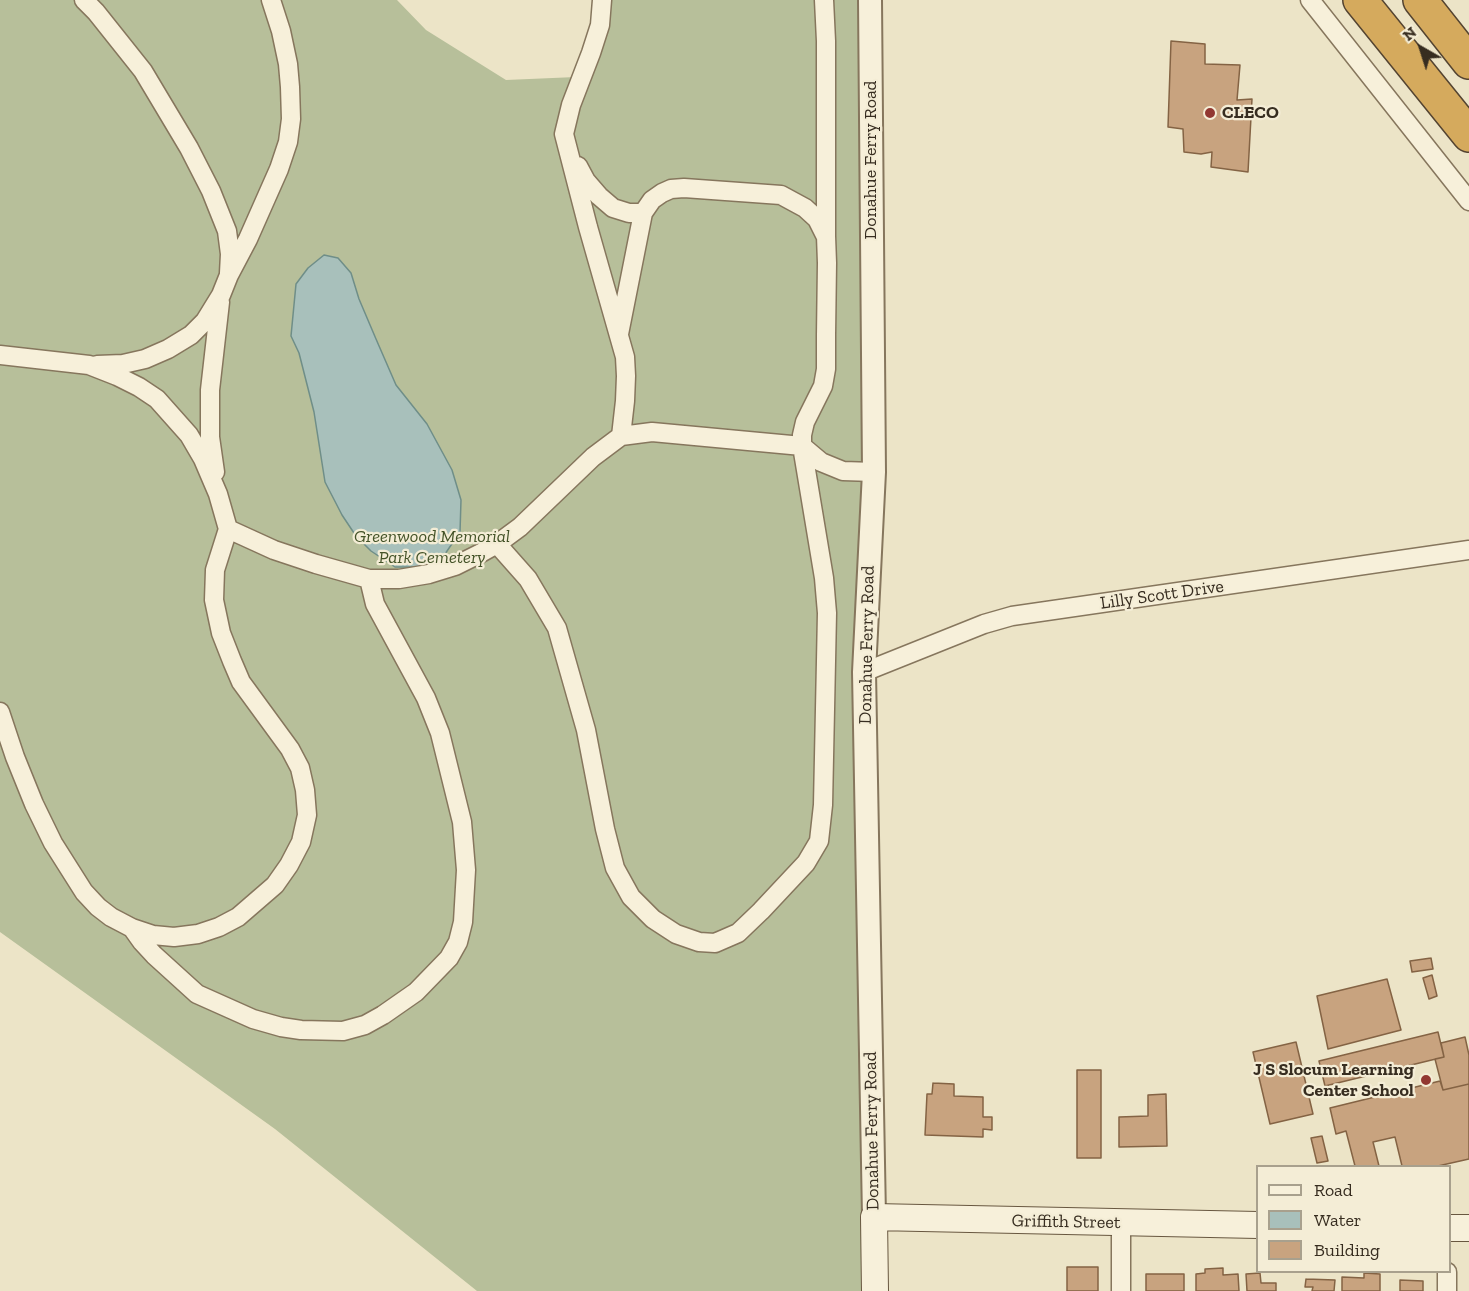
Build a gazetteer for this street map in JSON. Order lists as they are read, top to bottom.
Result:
{
  "streets": {
    "main road": ["Donahue Ferry Road", "Griffith Street"],
    "street": ["Lilly Scott Drive"]
  },
  "crossings": [
    ["Donahue Ferry Road", "Lilly Scott Drive"],
    ["Donahue Ferry Road", "Griffith Street"]
  ],
  "parks": ["Greenwood Memorial Park Cemetery"],
  "places": ["CLECO", "J S Slocum Learning Center School"],
  "legend": ["Road", "Water", "Building"],
  "north": "top left"
}
